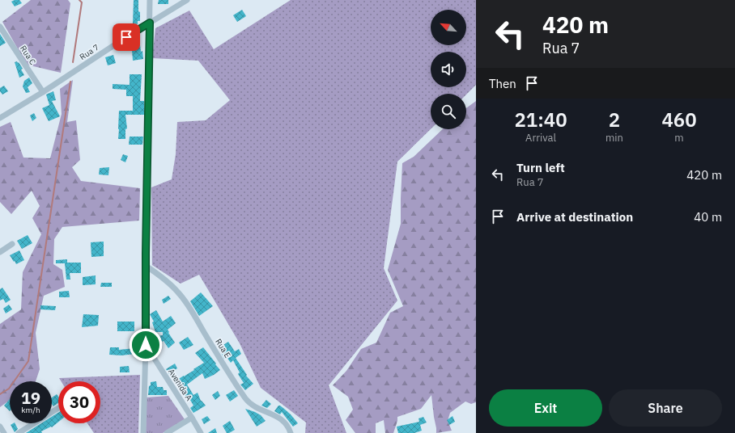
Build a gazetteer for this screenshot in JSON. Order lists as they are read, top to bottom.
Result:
{
  "streets": {
    "street": [
      "Rua 7",
      "Rua C",
      "Rua E",
      "Avenida A"
    ]
  },
  "crossings": [
    ["Rua 7", "Rua C"]
  ],
  "north": "top left",
  "page": {
    "turn": ["420 m", "Rua 7"],
    "then": "Then",
    "eta": [
      "21:40",
      "Arrival",
      "2",
      "min",
      "460",
      "m"
    ],
    "list": [
      {
        "name": "Turn left",
        "note": "Rua 7",
        "value": "420 m"
      },
      {
        "name": "Arrive at destination",
        "value": "40 m"
      }
    ],
    "speed": "19 km/h",
    "limit": "30",
    "buttons": ["Exit", "Share"]
  }
}
